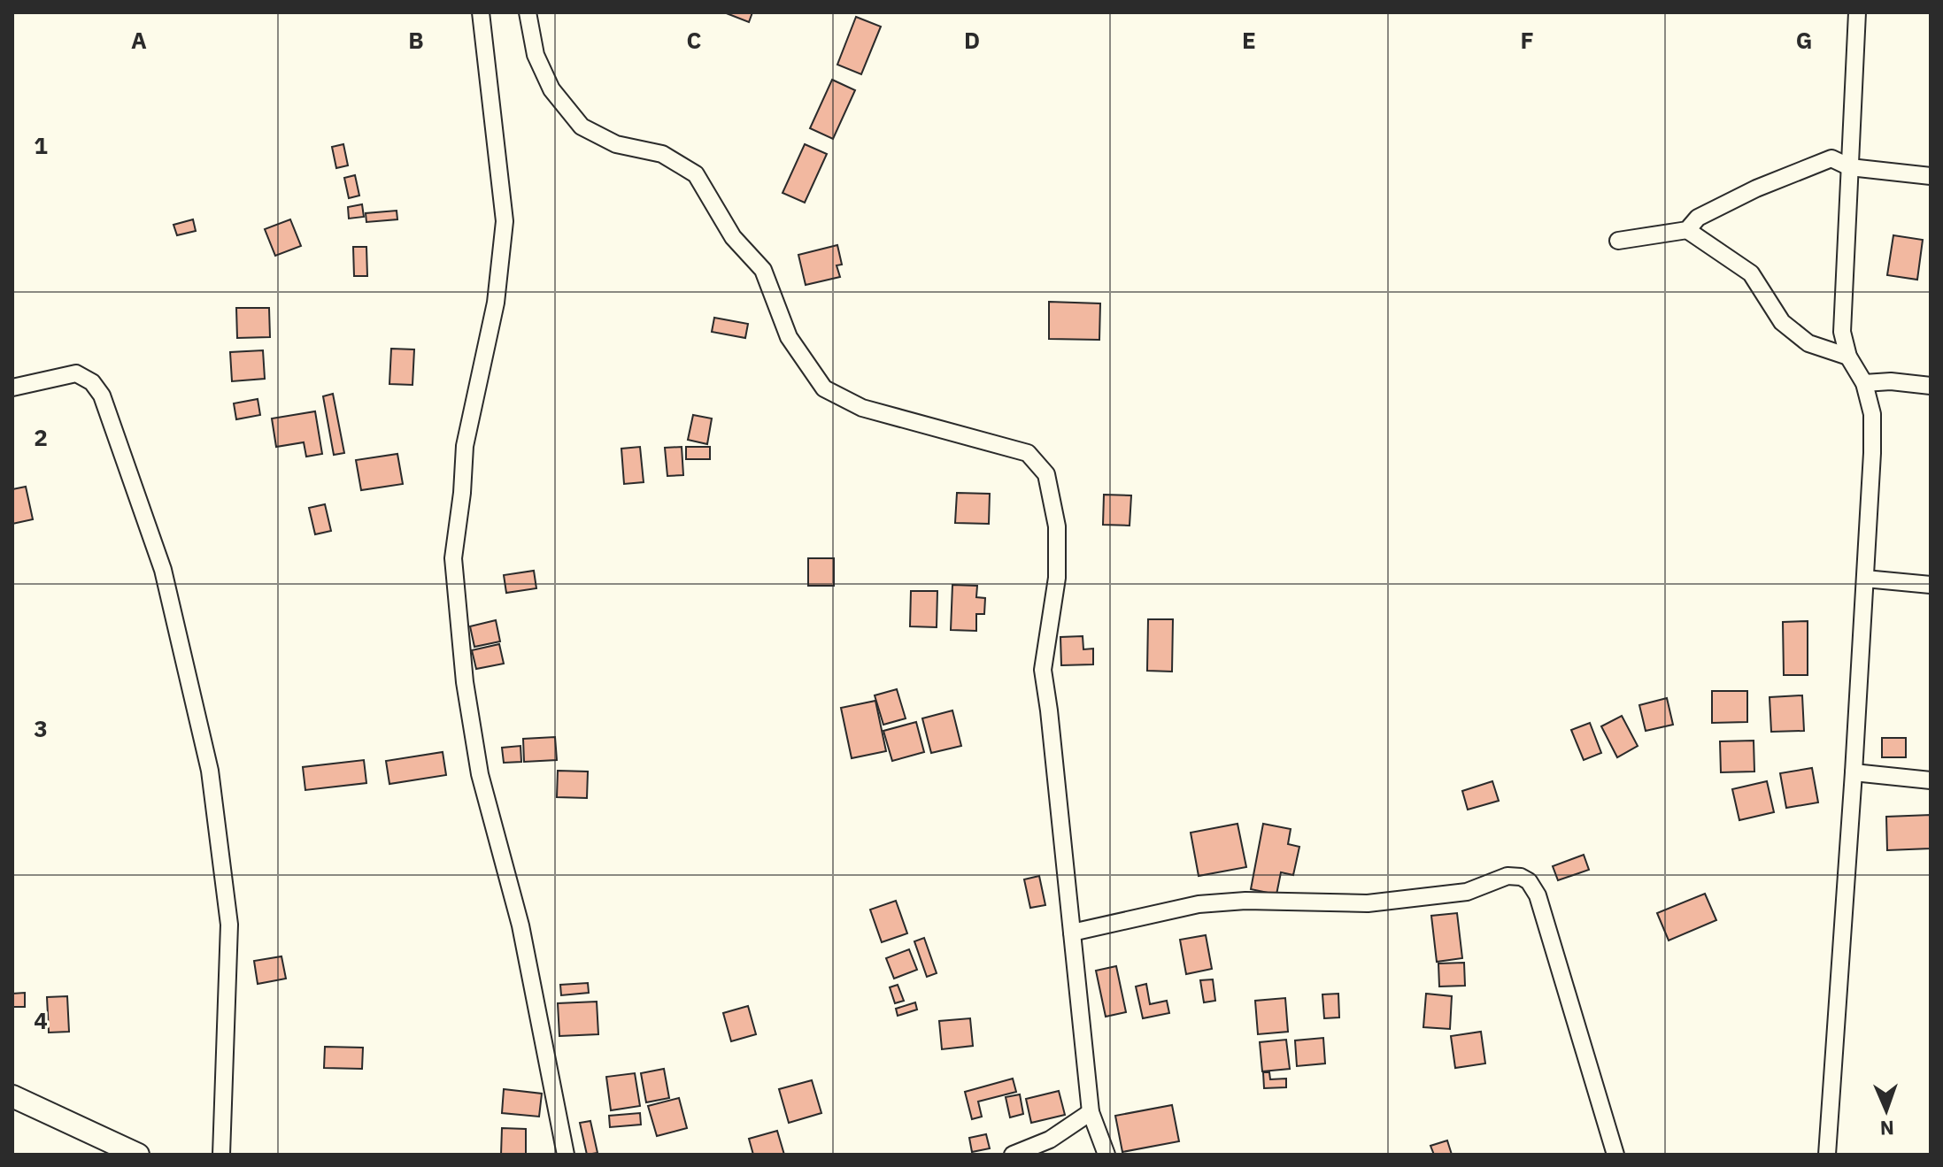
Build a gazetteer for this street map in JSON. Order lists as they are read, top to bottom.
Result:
{
  "north": "bottom",
  "grid": {
    "columns": [
      "A",
      "B",
      "C",
      "D",
      "E",
      "F",
      "G"
    ],
    "rows": [
      "1",
      "2",
      "3",
      "4"
    ]
  }
}
